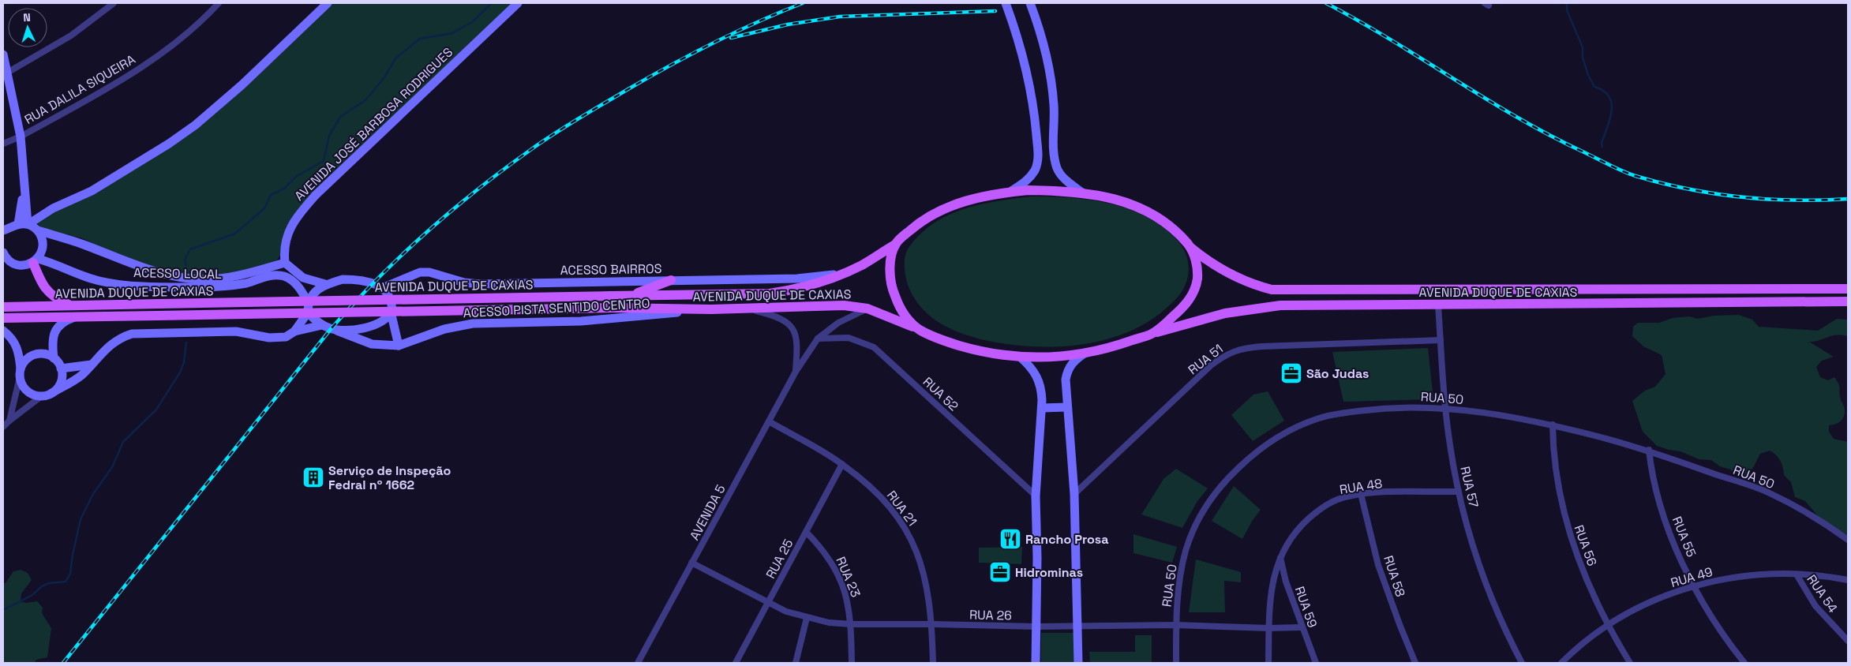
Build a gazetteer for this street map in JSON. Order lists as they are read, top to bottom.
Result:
{
  "streets": {
    "main road": ["AVENIDA DUQUE DE CAXIAS"],
    "street": [
      "RUA DALILA SIQUEIRA",
      "AVENIDA JOSÉ BARBOSA RODRIGUES",
      "ACESSO BAIRROS",
      "ACESSO LOCAL",
      "ACESSO PISTA SENTIDO CENTRO",
      "RUA 51",
      "RUA 52",
      "RUA 50",
      "RUA 48",
      "RUA 57",
      "RUA 21",
      "AVENIDA 5",
      "RUA 55",
      "RUA 56",
      "RUA 25",
      "RUA 58",
      "RUA 23",
      "RUA 49",
      "RUA 54",
      "RUA 59",
      "RUA 26"
    ]
  },
  "crossings": [
    ["ACESSO BAIRROS", "ACESSO LOCAL"],
    ["ACESSO BAIRROS", "AVENIDA DUQUE DE CAXIAS"],
    ["ACESSO BAIRROS", "ACESSO PISTA SENTIDO CENTRO"],
    ["ACESSO LOCAL", "ACESSO PISTA SENTIDO CENTRO"],
    ["AVENIDA DUQUE DE CAXIAS", "ACESSO PISTA SENTIDO CENTRO"],
    ["AVENIDA DUQUE DE CAXIAS", "RUA 57"],
    ["AVENIDA DUQUE DE CAXIAS", "AVENIDA 5"],
    ["RUA 51", "RUA 57"],
    ["RUA 52", "AVENIDA 5"],
    ["RUA 50", "RUA 57"],
    ["RUA 50", "RUA 55"],
    ["RUA 50", "RUA 56"],
    ["RUA 50", "RUA 26"],
    ["RUA 48", "RUA 57"],
    ["RUA 48", "RUA 58"],
    ["RUA 48", "RUA 59"],
    ["RUA 48", "RUA 26"],
    ["RUA 21", "AVENIDA 5"],
    ["RUA 21", "RUA 25"],
    ["RUA 21", "RUA 26"],
    ["AVENIDA 5", "RUA 26"],
    ["RUA 55", "RUA 49"],
    ["RUA 56", "RUA 49"],
    ["RUA 25", "RUA 23"],
    ["RUA 25", "RUA 26"],
    ["RUA 23", "RUA 26"],
    ["RUA 49", "RUA 54"],
    ["RUA 59", "RUA 26"]
  ],
  "places": {
    "office": ["São Judas", "Hidrominas"],
    "building": ["Serviço de Inspeção Fedral nº 1662"],
    "restaurant": ["Rancho Prosa"]
  },
  "north": "top"
}
